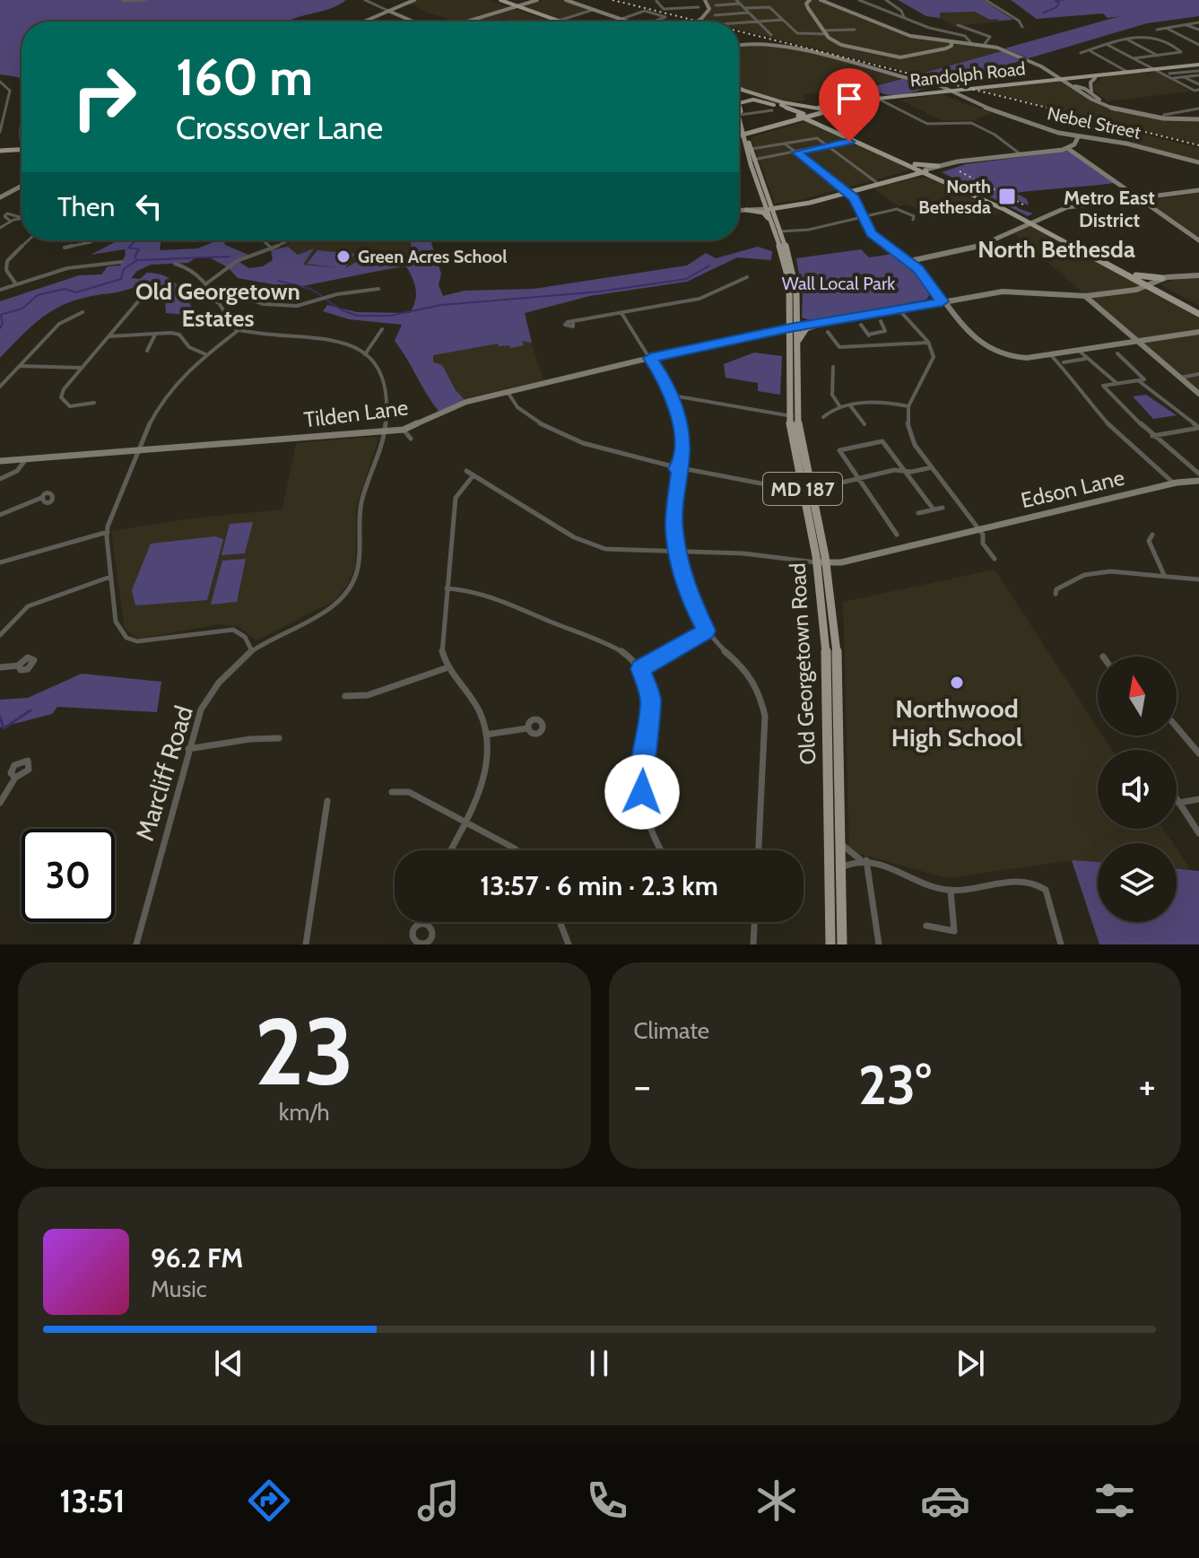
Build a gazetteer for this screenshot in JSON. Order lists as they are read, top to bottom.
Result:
{
  "streets": {
    "main road": ["Randolph Road", "MD 187", "Old Georgetown Road"],
    "street": [
      "Nebel Street",
      "Tilden Lane",
      "Edson Lane",
      "Marcliff Road"
    ]
  },
  "crossings": [
    ["Randolph Road", "Nebel Street"],
    ["Randolph Road", "MD 187"],
    ["Tilden Lane", "Old Georgetown Road"],
    ["Tilden Lane", "Marcliff Road"],
    ["MD 187", "Old Georgetown Road"],
    ["Edson Lane", "Old Georgetown Road"]
  ],
  "districts": ["Metro East District", "North Bethesda", "Old Georgetown Estates"],
  "parks": ["Wall Local Park"],
  "places": {
    "transit": ["North Bethesda"],
    "other": ["Green Acres School", "Northwood High School"]
  },
  "north": "top",
  "page": {
    "turn": ["160 m", "Crossover Lane"],
    "then": "Then",
    "limit": "30",
    "trip": "13:57 · 6 min · 2.3 km",
    "tile": [
      ["23", "km/h"],
      "Climate"
    ],
    "heat": ["−", "23°", "+"],
    "song": ["96.2 FM", "Music"],
    "tabs": "13:51"
  }
}
